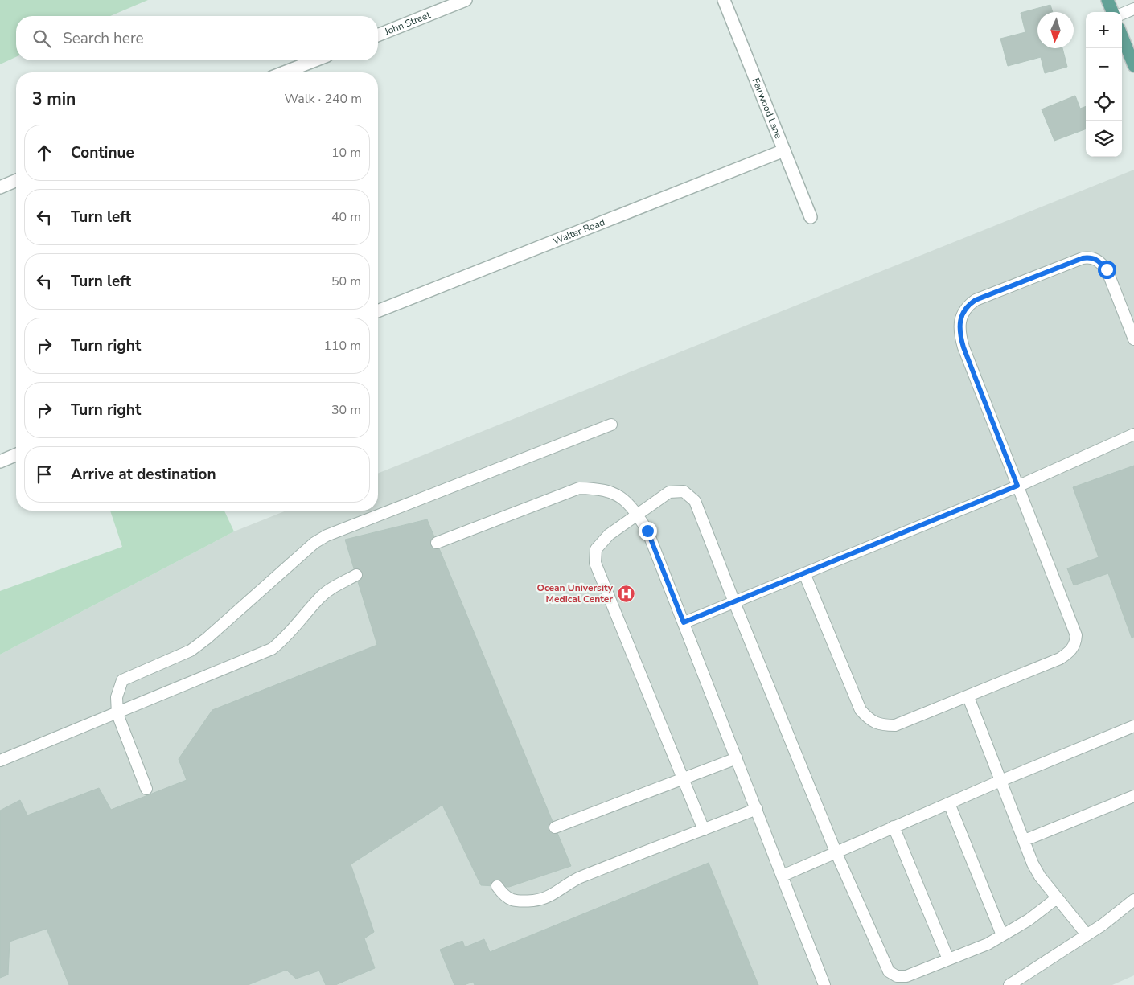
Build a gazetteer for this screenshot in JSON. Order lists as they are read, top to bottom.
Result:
{
  "streets": {
    "street": ["John Street", "Fairwood Lane", "Walter Road"]
  },
  "crossings": [
    ["Fairwood Lane", "Walter Road"]
  ],
  "places": {
    "hospital": ["Ocean University Medical Center"]
  },
  "north": "bottom",
  "page": {
    "map_buttons": ["+", "−"],
    "search": "Search here",
    "heading": ["3 min", "Walk · 240 m"],
    "list": [
      ["Continue", "10 m"],
      ["Turn left", "40 m"],
      ["Turn left", "50 m"],
      ["Turn right", "110 m"],
      ["Turn right", "30 m"],
      "Arrive at destination"
    ]
  }
}
